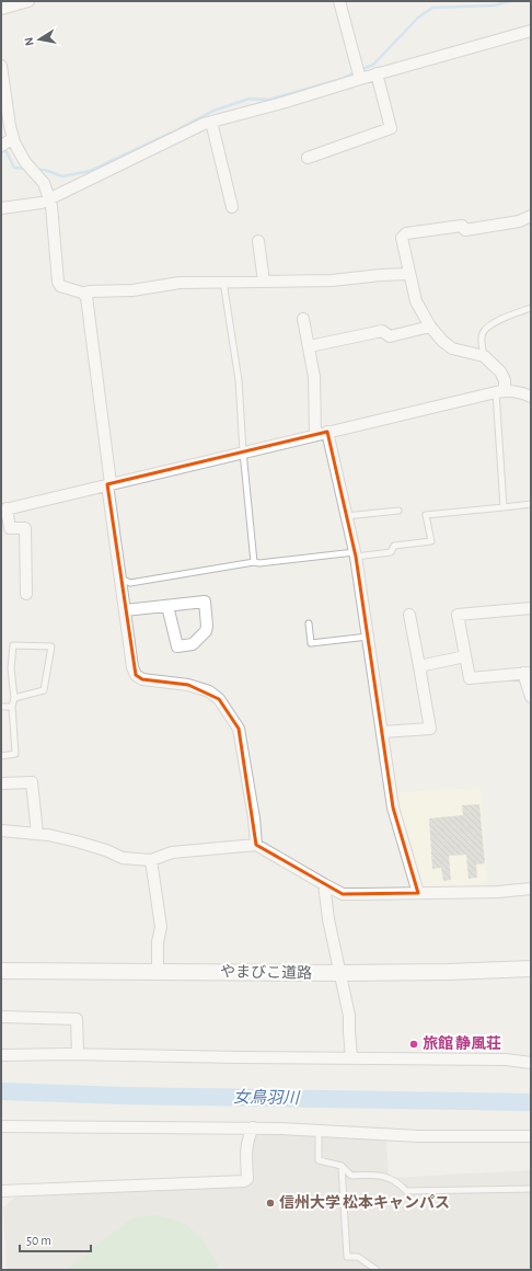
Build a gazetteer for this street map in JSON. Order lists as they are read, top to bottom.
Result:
{
  "streets": {
    "street": ["やまびこ道路"]
  },
  "water": ["女鳥羽川"],
  "places": ["旅館 静風荘", "信州大学 松本キャンパス"],
  "scale_bar": "50 m",
  "north": "left"
}
